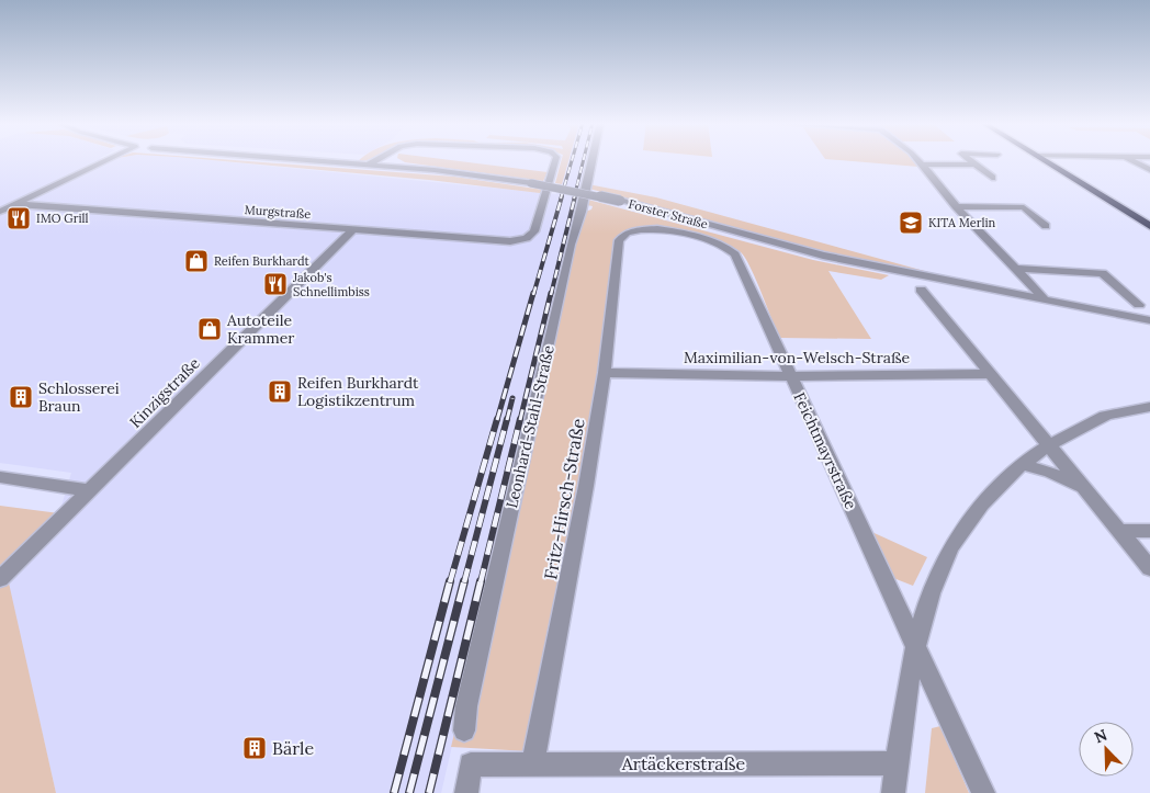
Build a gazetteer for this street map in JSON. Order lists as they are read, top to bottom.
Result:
{
  "streets": {
    "street": [
      "Murgstraße",
      "Forster Straße",
      "Maximilian-von-Welsch-Straße",
      "Kinzigstraße",
      "Leonhard-Stahl-Straße",
      "Feichtmayrstraße",
      "Fritz-Hirsch-Straße",
      "Artäckerstraße"
    ]
  },
  "crossings": [
    ["Murgstraße", "Kinzigstraße"],
    ["Maximilian-von-Welsch-Straße", "Feichtmayrstraße"],
    ["Maximilian-von-Welsch-Straße", "Fritz-Hirsch-Straße"],
    ["Feichtmayrstraße", "Fritz-Hirsch-Straße"],
    ["Fritz-Hirsch-Straße", "Artäckerstraße"]
  ],
  "places": {
    "restaurant": ["IMO Grill", "Jakob's Schnellimbiss"],
    "school or university": ["KITA Merlin"],
    "shop": ["Reifen Burkhardt", "Autoteile Krammer"],
    "building": ["Reifen Burkhardt Logistikzentrum", "Schlosserei Braun", "Bärle"]
  },
  "north": "top left"
}
